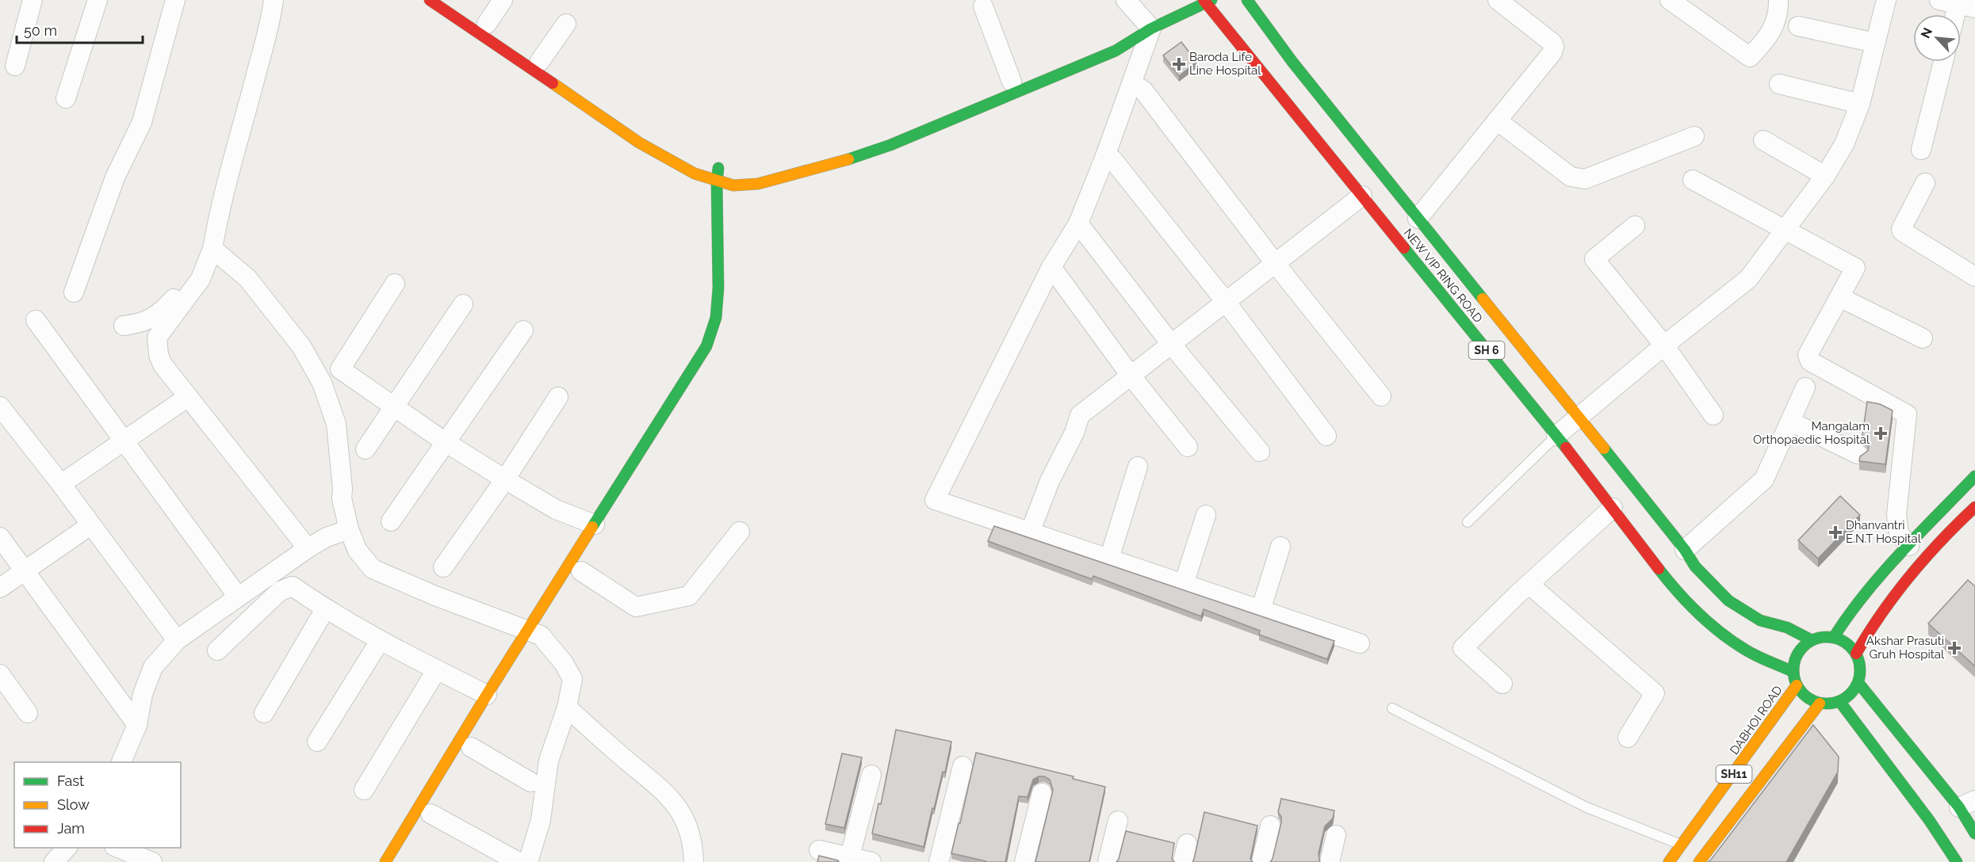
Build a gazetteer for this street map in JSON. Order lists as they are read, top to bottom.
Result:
{
  "streets": {
    "main road": [
      "NEW VIP RING ROAD",
      "SH 6",
      "DABHOI ROAD",
      "SH11"
    ]
  },
  "crossings": [
    ["NEW VIP RING ROAD", "DABHOI ROAD"],
    ["NEW VIP RING ROAD", "SH11"],
    ["DABHOI ROAD", "SH11"]
  ],
  "places": {
    "health": [
      "Baroda Life Line Hospital",
      "Mangalam Orthopaedic Hospital",
      "Dhanvantri E.N.T Hospital",
      "Akshar Prasuti Gruh Hospital"
    ]
  },
  "legend": ["Fast", "Slow", "Jam"],
  "scale_bar": "50 m",
  "north": "top left"
}
